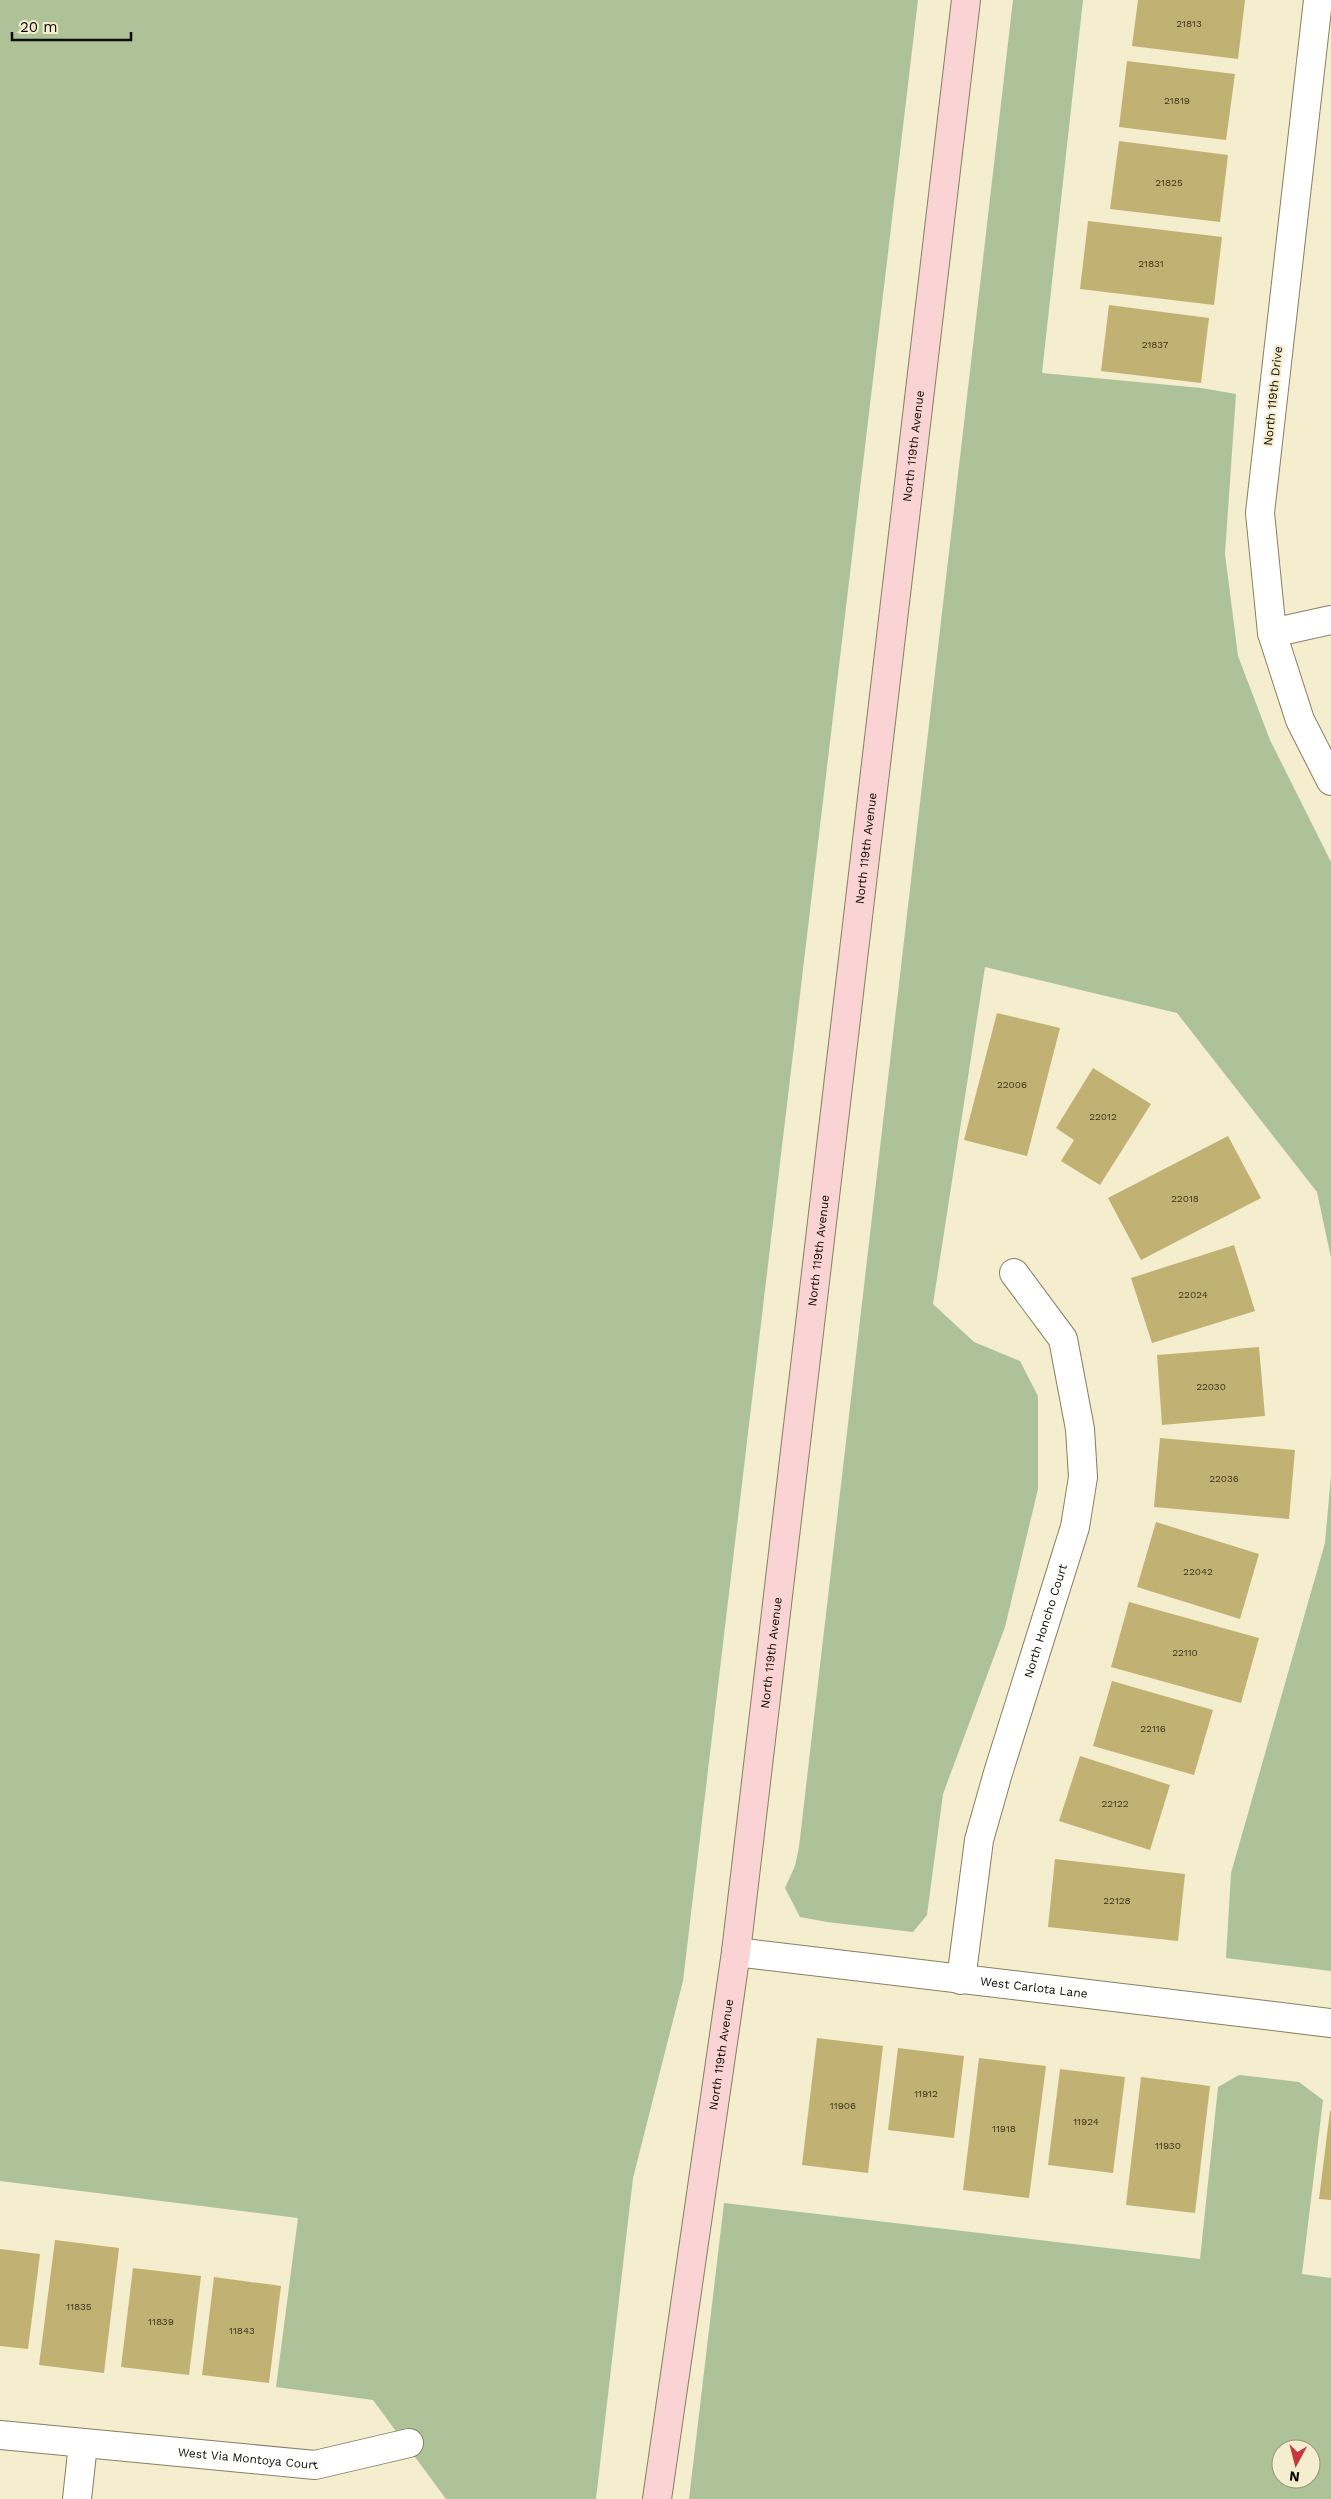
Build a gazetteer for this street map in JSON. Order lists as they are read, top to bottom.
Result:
{
  "streets": {
    "street": [
      "North 119th Drive",
      "North 119th Avenue",
      "North Honcho Court",
      "West Carlota Lane",
      "West Via Montoya Court"
    ]
  },
  "crossings": [
    ["North 119th Avenue", "West Carlota Lane"],
    ["North Honcho Court", "West Carlota Lane"]
  ],
  "house_numbers": [
    "21813",
    "21819",
    "21825",
    "21831",
    "21837",
    "22006",
    "22012",
    "22018",
    "22024",
    "22030",
    "22036",
    "22042",
    "22110",
    "22116",
    "22122",
    "22128",
    "11912",
    "11906",
    "11924",
    "11918",
    "11930",
    "11835",
    "11839",
    "11843"
  ],
  "scale_bar": "20 m",
  "north": "bottom"
}
